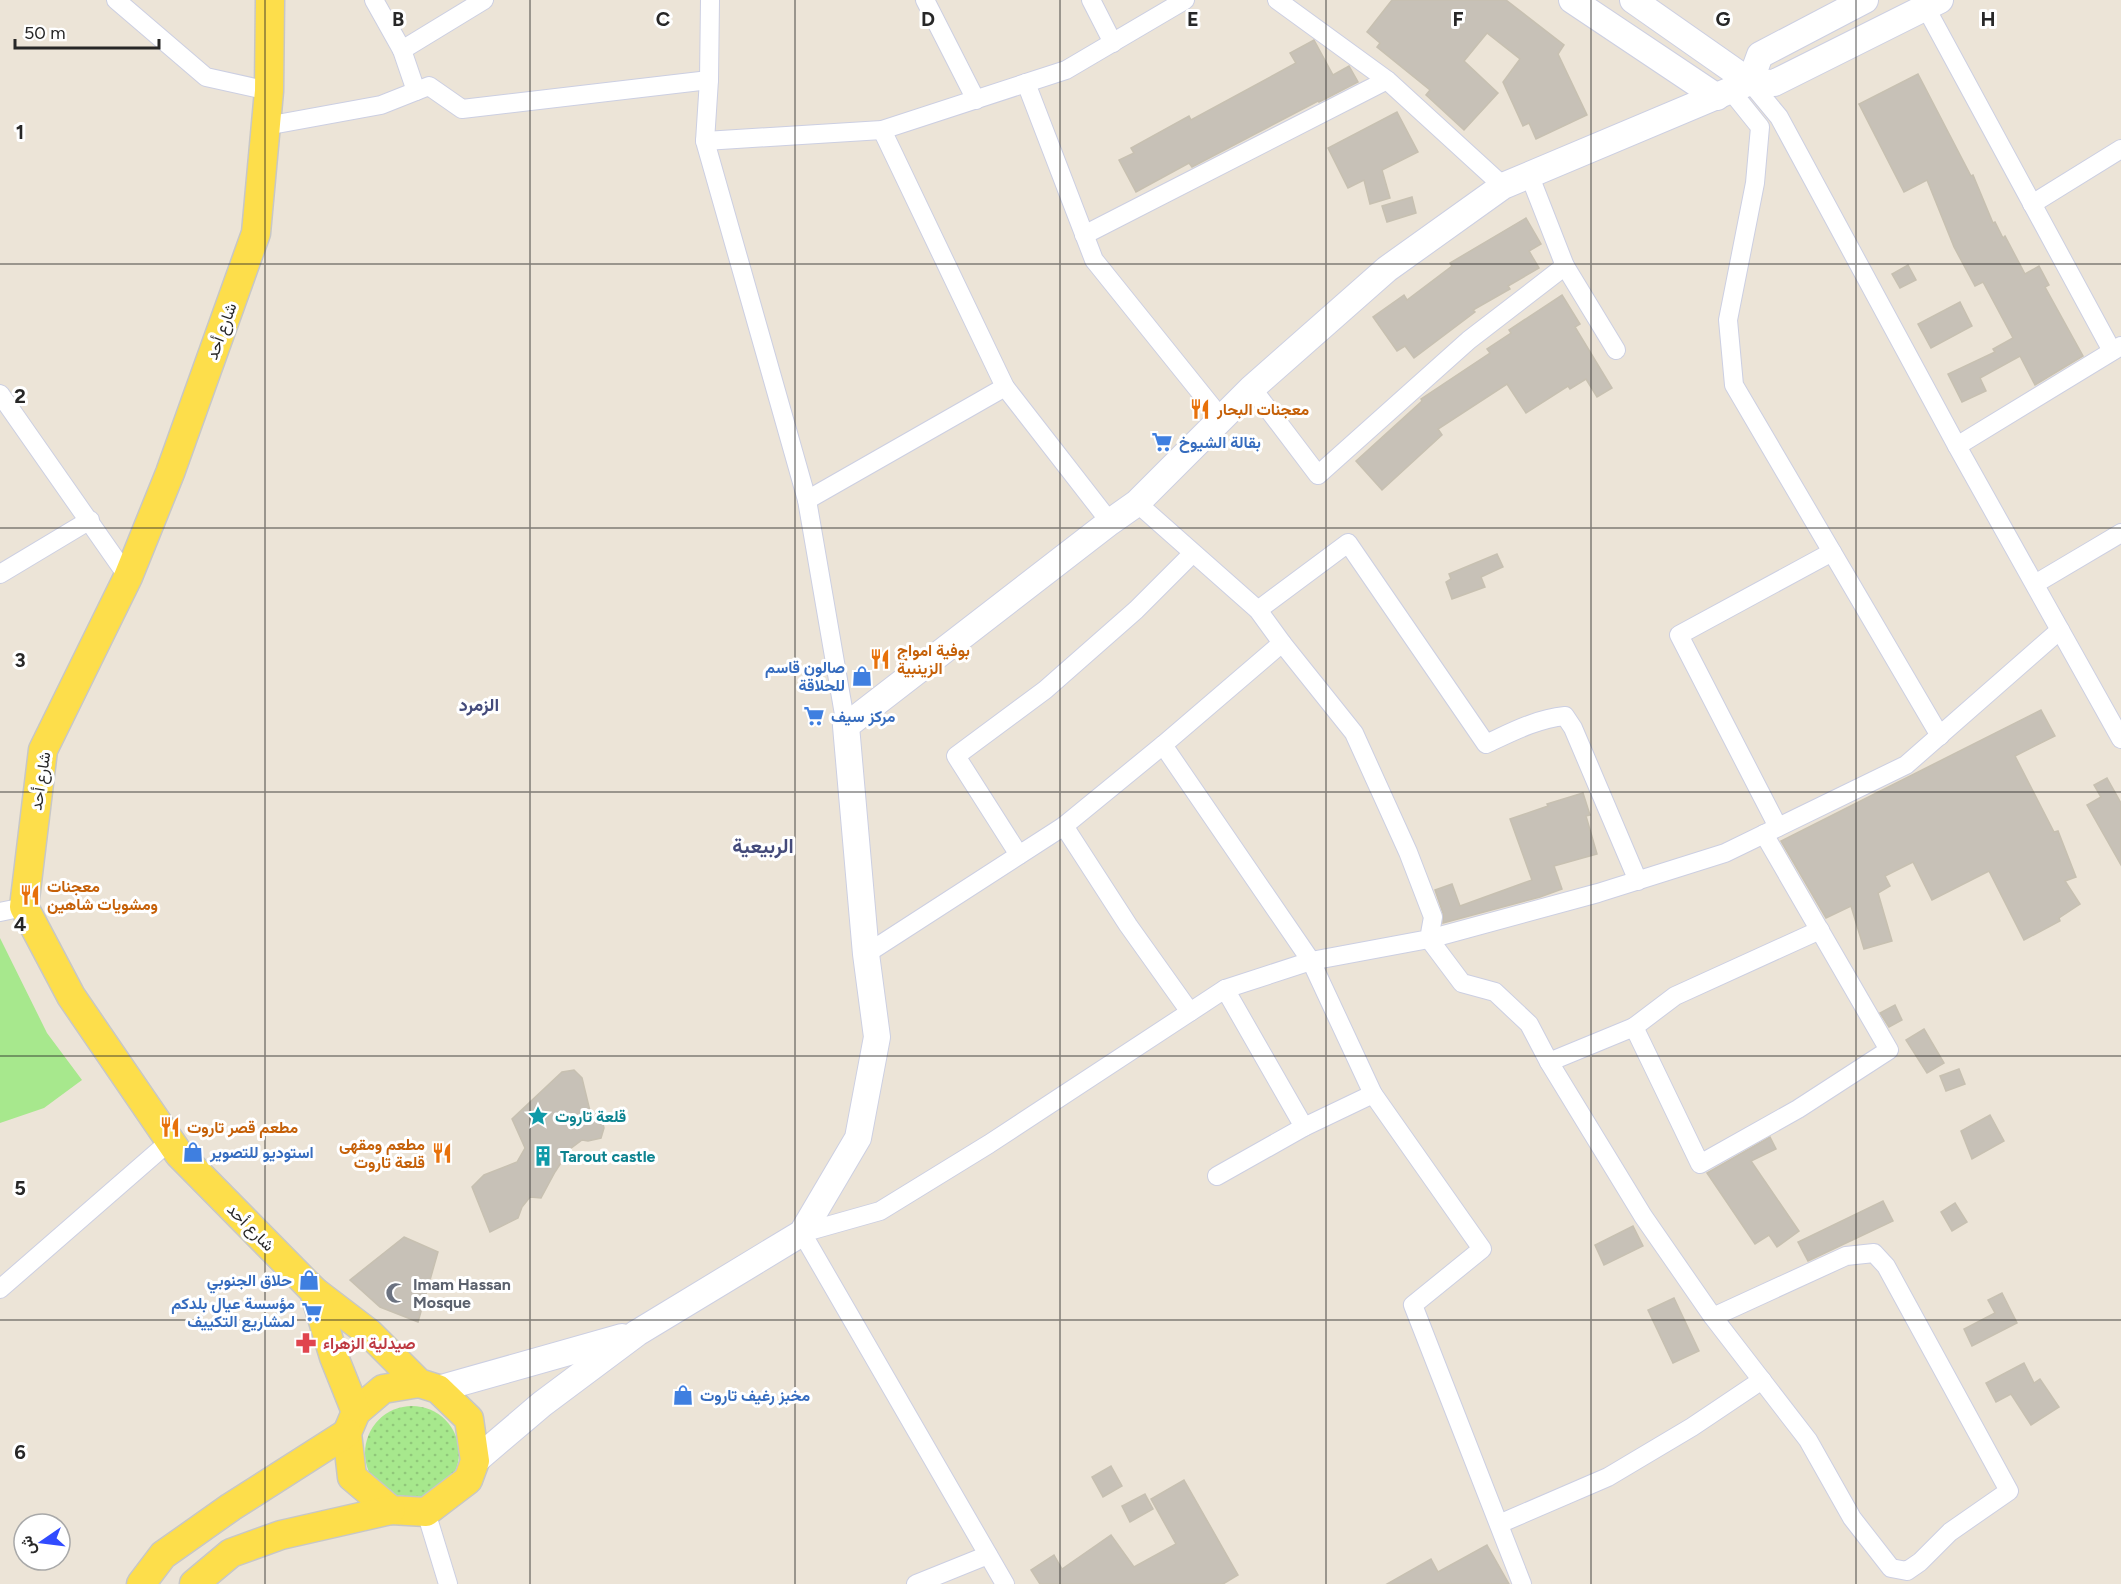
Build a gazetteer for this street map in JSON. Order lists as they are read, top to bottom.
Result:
{
  "streets": {
    "main road": ["شارع أحد"]
  },
  "districts": ["الزمرد", "الربيعية"],
  "places": {
    "restaurant": [
      "معجنات البحار",
      "بوفية امواج الزينبية",
      "معجنات ومشويات شاهين",
      "مطعم قصر تاروت",
      "مطعم ومقهى قلعة تاروت"
    ],
    "supermarket": ["بقالة الشيوخ", "مركز سيف", "مؤسسة عيال بلدكم لمشاريع التكييف"],
    "shop": [
      "صالون قاسم للحلاقة",
      "استوديو للتصوير",
      "حلاق الجنوبي",
      "مخبز رغيف تاروت"
    ],
    "place": ["قلعة تاروت"],
    "building": ["Tarout castle"],
    "mosque": ["Imam Hassan Mosque"],
    "pharmacy": ["صيدلية الزهراء"]
  },
  "scale_bar": "50 m",
  "north": "left",
  "grid": {
    "columns": [
      "B",
      "C",
      "D",
      "E",
      "F",
      "G",
      "H"
    ],
    "rows": [
      "1",
      "2",
      "3",
      "4",
      "5",
      "6"
    ]
  }
}
